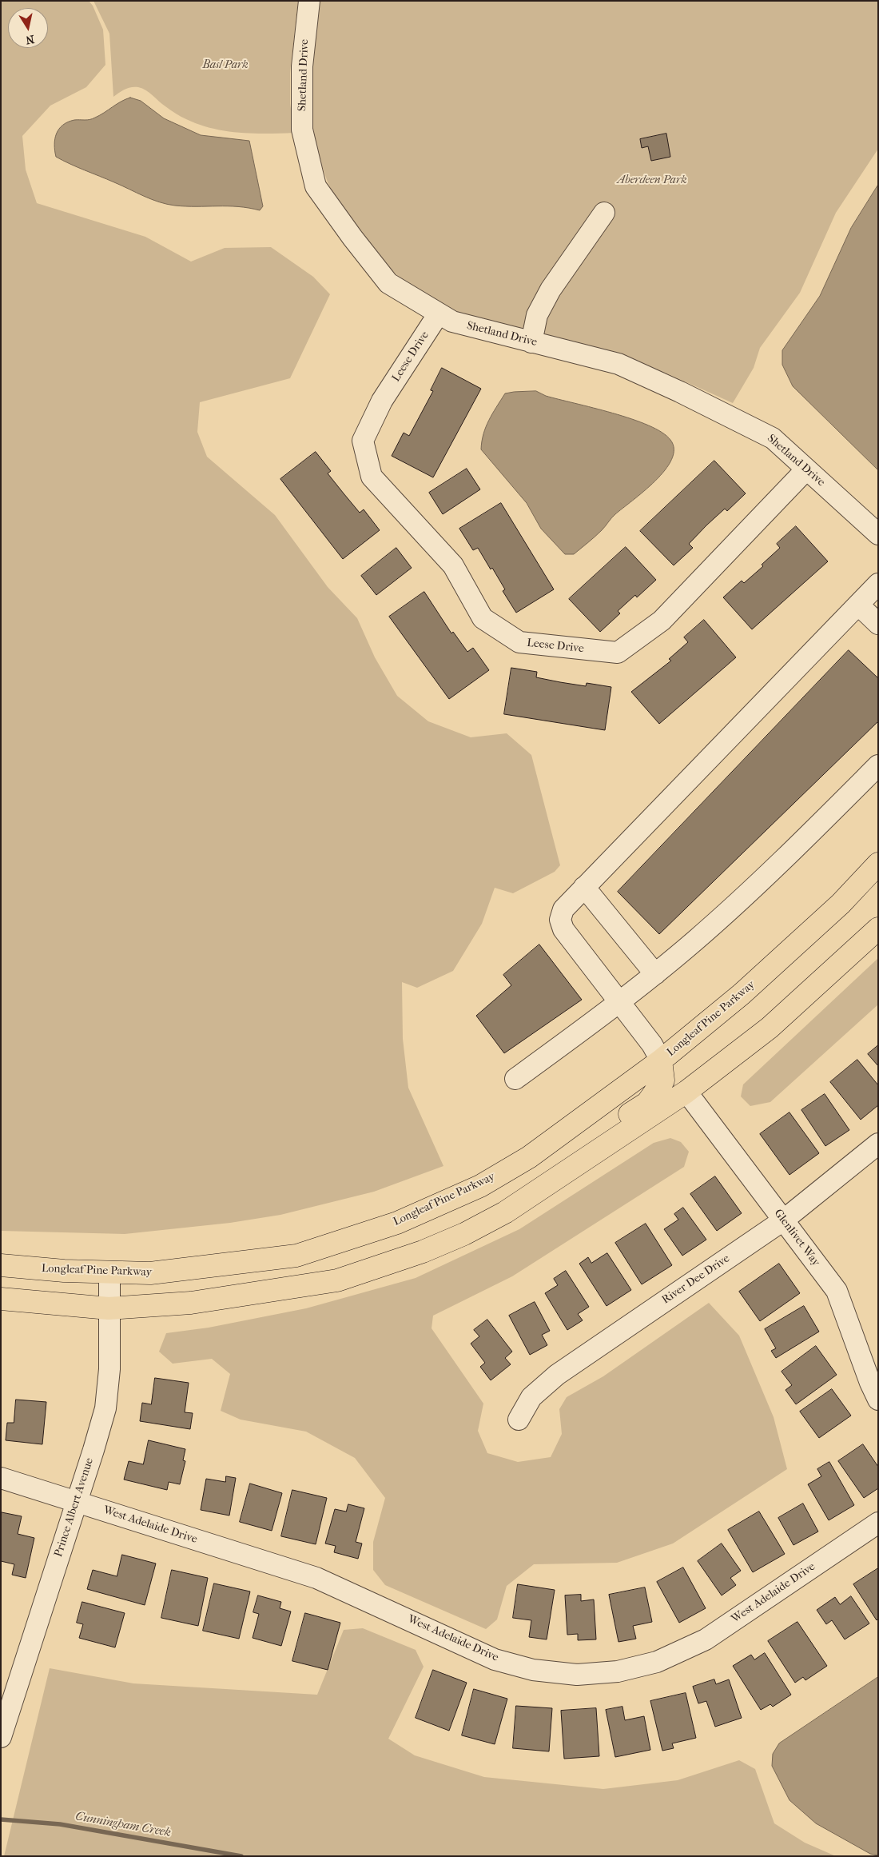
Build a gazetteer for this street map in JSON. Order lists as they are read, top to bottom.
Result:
{
  "streets": {
    "main road": ["Longleaf Pine Parkway"],
    "street": [
      "Shetland Drive",
      "Leese Drive",
      "Glenlivet Way",
      "River Dee Drive",
      "Prince Albert Avenue",
      "West Adelaide Drive"
    ]
  },
  "crossings": [
    ["Shetland Drive", "Leese Drive"],
    ["Longleaf Pine Parkway", "Prince Albert Avenue"],
    ["Glenlivet Way", "River Dee Drive"],
    ["Prince Albert Avenue", "West Adelaide Drive"]
  ],
  "water": ["Cunningham Creek"],
  "parks": ["Basl Park", "Aberdeen Park"],
  "north": "bottom"
}
